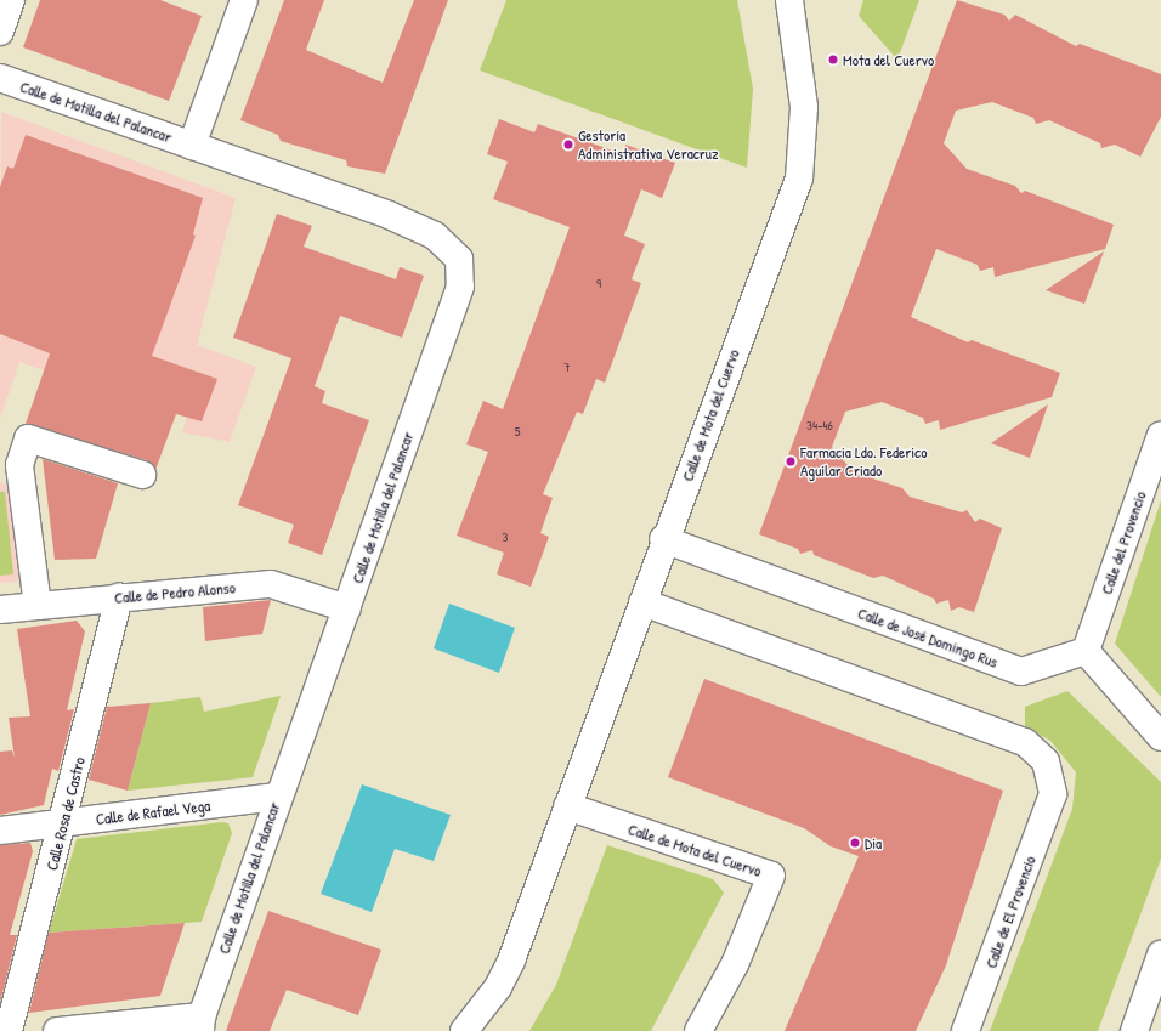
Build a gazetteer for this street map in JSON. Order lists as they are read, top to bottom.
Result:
{
  "streets": {
    "street": [
      "Calle de Motilla del Palancar",
      "Calle de Mota del Cuervo",
      "Calle del Provencio",
      "Calle de Pedro Alonso",
      "Calle de José Domingo Rus",
      "Calle de Rafael Vega",
      "Calle Rosa de Castro",
      "Calle de El Provencio"
    ]
  },
  "crossings": [
    ["Calle de Motilla del Palancar", "Calle de Pedro Alonso"],
    ["Calle de Motilla del Palancar", "Calle de Rafael Vega"],
    ["Calle de Mota del Cuervo", "Calle de José Domingo Rus"],
    ["Calle de Mota del Cuervo", "Calle de El Provencio"],
    ["Calle del Provencio", "Calle de José Domingo Rus"],
    ["Calle de Pedro Alonso", "Calle Rosa de Castro"],
    ["Calle de Rafael Vega", "Calle Rosa de Castro"]
  ],
  "places": [
    "Mota del Cuervo",
    "Gestoría Administrativa Veracruz",
    "Farmacia Ldo. Federico Aguilar Criado",
    "Dia"
  ],
  "house_numbers": [
    "9",
    "7",
    "34-46",
    "5",
    "3"
  ]
}
